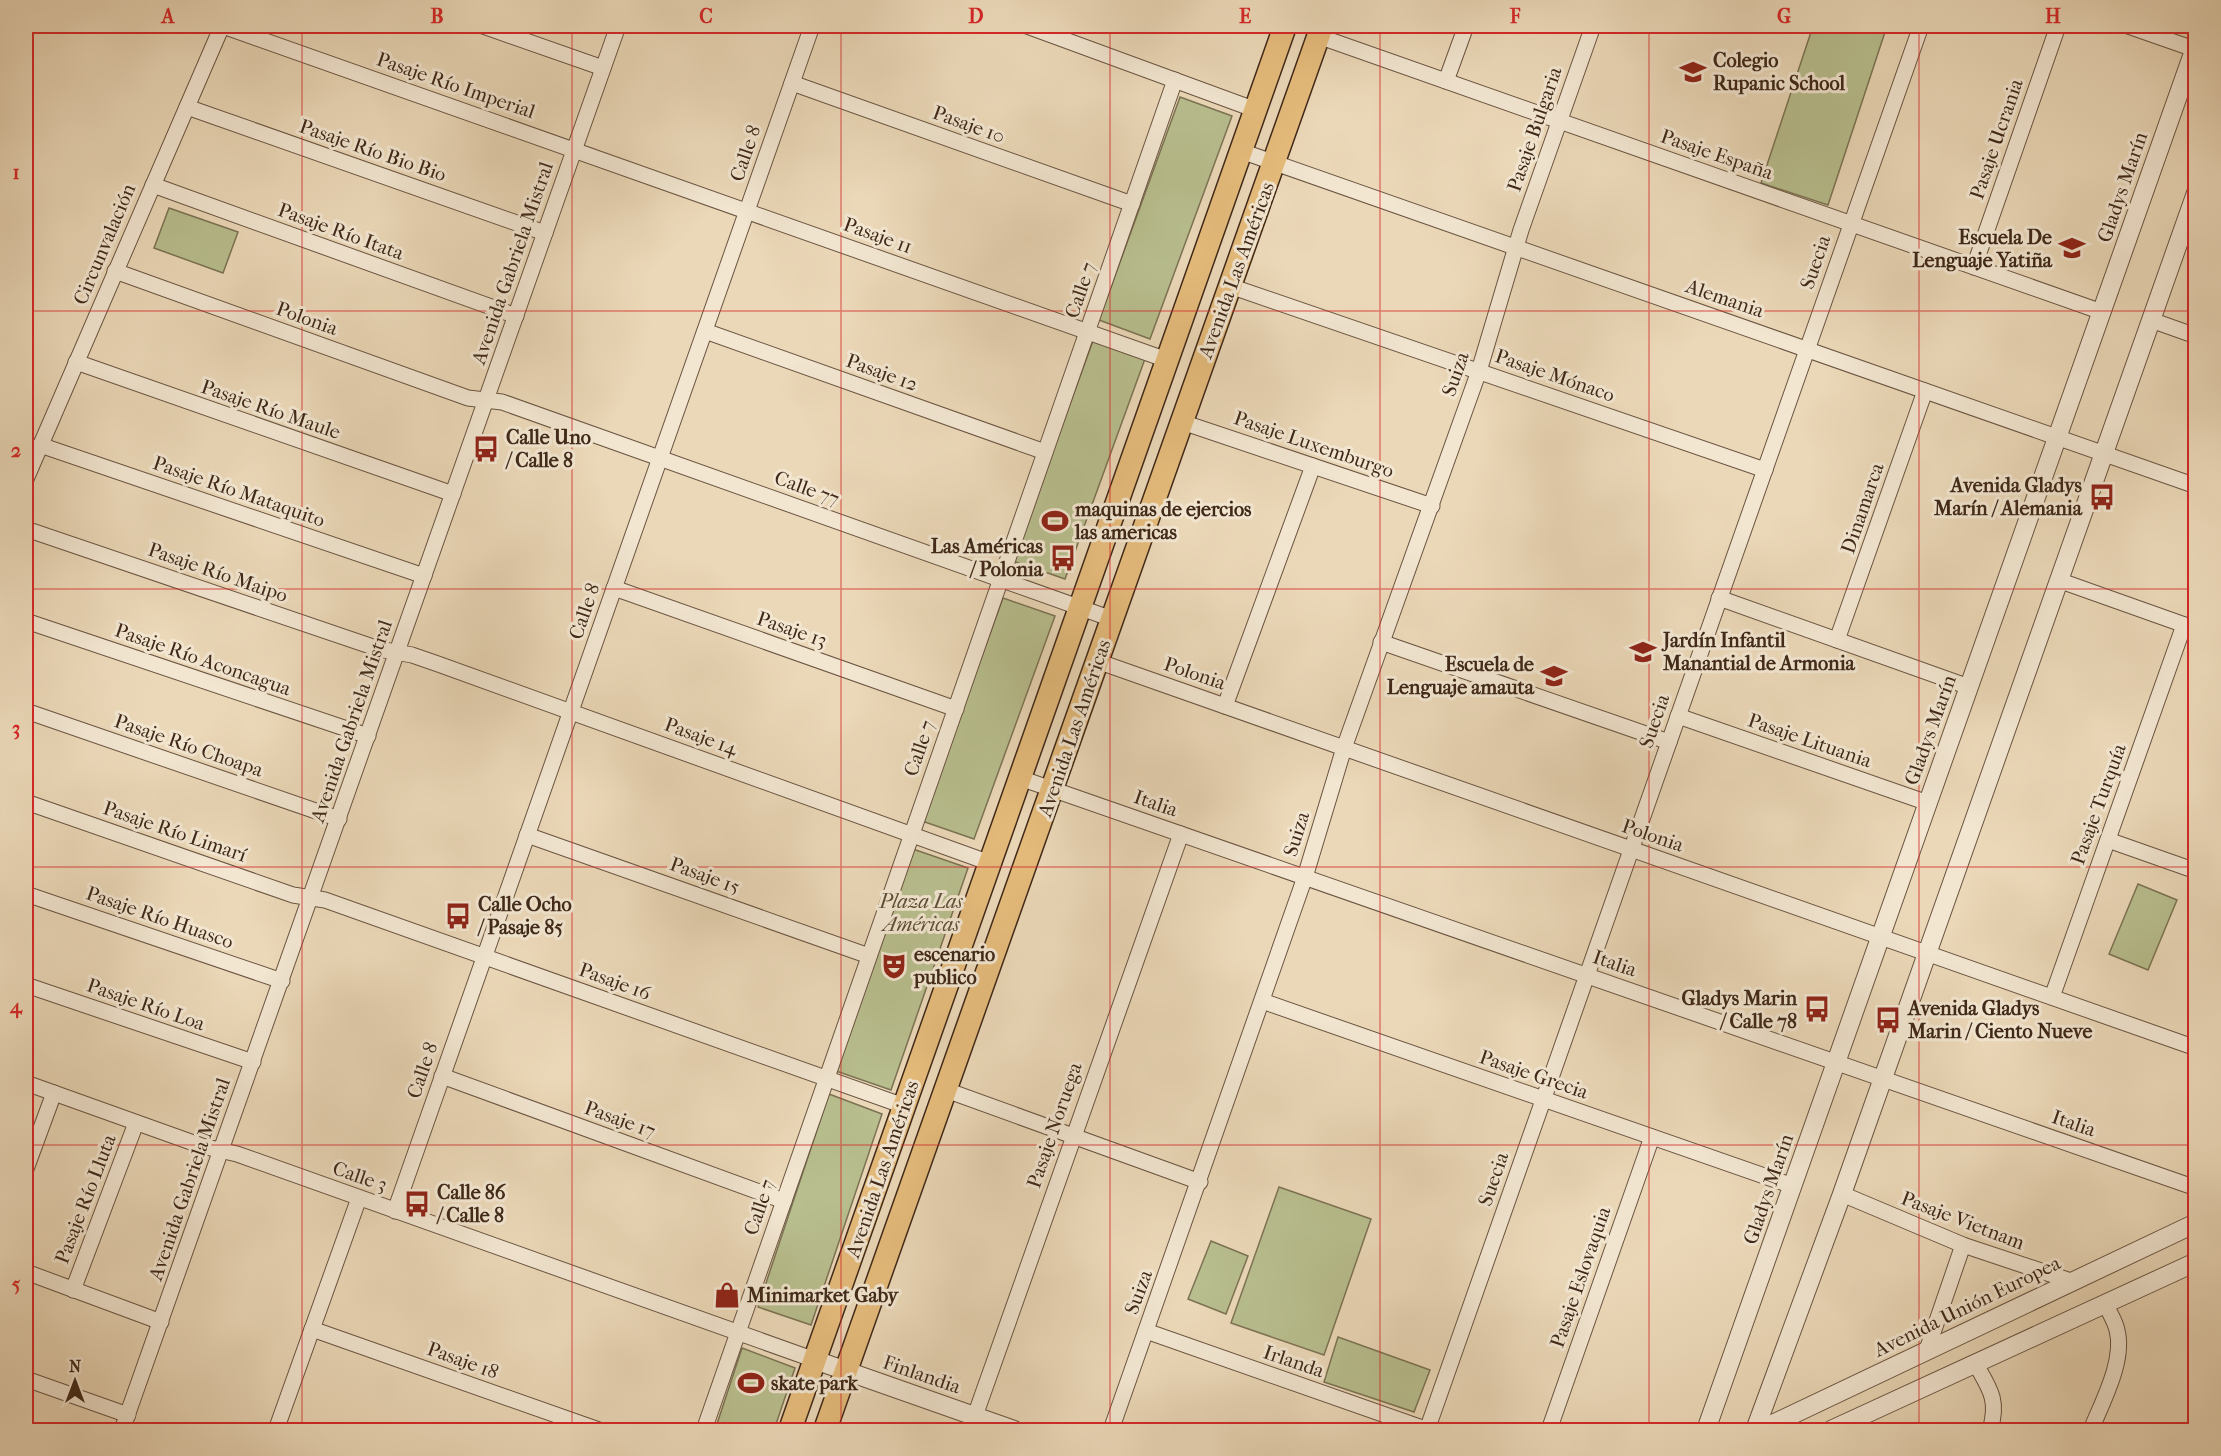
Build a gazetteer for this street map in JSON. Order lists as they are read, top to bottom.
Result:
{
  "streets": {
    "main road": ["Avenida Las Américas"],
    "street": [
      "Pasaje Río Imperial",
      "Pasaje 10",
      "Pasaje Bulgaria",
      "Pasaje Ucrania",
      "Pasaje Río Bio Bio",
      "Calle 8",
      "Pasaje España",
      "Gladys Marín",
      "Pasaje Río Itata",
      "Pasaje 11",
      "Circunvalación",
      "Suecia",
      "Avenida Gabriela Mistral",
      "Calle 7",
      "Alemania",
      "Polonia",
      "Pasaje 12",
      "Suiza",
      "Pasaje Mónaco",
      "Pasaje Río Maule",
      "Pasaje Luxemburgo",
      "Calle 77",
      "Pasaje Río Mataquito",
      "Dinamarca",
      "Pasaje Río Maipo",
      "Pasaje 13",
      "Pasaje Río Aconcagua",
      "Pasaje 14",
      "Pasaje Lituania",
      "Pasaje Río Choapa",
      "Italia",
      "Pasaje Turquía",
      "Pasaje Río Limarí",
      "Pasaje 15",
      "Pasaje Río Huasco",
      "Pasaje 16",
      "Pasaje Río Loa",
      "Pasaje Grecia",
      "Pasaje 17",
      "Pasaje Noruega",
      "Calle 3",
      "Pasaje Río Lluta",
      "Pasaje Vietnam",
      "Pasaje Eslovaquia",
      "Avenida Unión Europea",
      "Pasaje 18",
      "Irlanda",
      "Finlandia"
    ]
  },
  "crossings": [
    ["Pasaje Río Imperial", "Pasaje 11"],
    ["Pasaje Río Imperial", "Circunvalación"],
    ["Pasaje Río Imperial", "Avenida Gabriela Mistral"],
    ["Pasaje 10", "Calle 8"],
    ["Pasaje 10", "Calle 7"],
    ["Pasaje Bulgaria", "Pasaje España"],
    ["Pasaje Bulgaria", "Alemania"],
    ["Pasaje Bulgaria", "Suiza"],
    ["Pasaje Ucrania", "Pasaje España"],
    ["Pasaje Río Bio Bio", "Circunvalación"],
    ["Pasaje Río Bio Bio", "Avenida Gabriela Mistral"],
    ["Calle 8", "Pasaje 11"],
    ["Calle 8", "Pasaje 12"],
    ["Calle 8", "Calle 77"],
    ["Calle 8", "Pasaje 13"],
    ["Calle 8", "Pasaje 14"],
    ["Calle 8", "Pasaje 15"],
    ["Calle 8", "Pasaje 16"],
    ["Calle 8", "Pasaje 17"],
    ["Calle 8", "Calle 3"],
    ["Pasaje España", "Gladys Marín"],
    ["Pasaje España", "Suecia"],
    ["Pasaje España", "Avenida Las Américas"],
    ["Gladys Marín", "Alemania"],
    ["Gladys Marín", "Polonia"],
    ["Gladys Marín", "Pasaje Lituania"],
    ["Gladys Marín", "Italia"],
    ["Gladys Marín", "Pasaje Grecia"],
    ["Pasaje Río Itata", "Circunvalación"],
    ["Pasaje Río Itata", "Avenida Gabriela Mistral"],
    ["Pasaje 11", "Avenida Gabriela Mistral"],
    ["Pasaje 11", "Avenida Las Américas"],
    ["Pasaje 11", "Calle 7"],
    ["Circunvalación", "Polonia"],
    ["Circunvalación", "Pasaje Río Maule"],
    ["Circunvalación", "Pasaje Río Mataquito"],
    ["Suecia", "Alemania"],
    ["Suecia", "Polonia"],
    ["Suecia", "Pasaje Mónaco"],
    ["Suecia", "Pasaje Lituania"],
    ["Suecia", "Italia"],
    ["Suecia", "Pasaje Grecia"],
    ["Suecia", "Irlanda"],
    ["Avenida Gabriela Mistral", "Polonia"],
    ["Avenida Gabriela Mistral", "Pasaje Río Maule"],
    ["Avenida Gabriela Mistral", "Calle 77"],
    ["Avenida Gabriela Mistral", "Pasaje Río Mataquito"],
    ["Avenida Gabriela Mistral", "Pasaje Río Maipo"],
    ["Avenida Gabriela Mistral", "Pasaje Río Aconcagua"],
    ["Avenida Gabriela Mistral", "Pasaje 14"],
    ["Avenida Gabriela Mistral", "Pasaje Río Choapa"],
    ["Avenida Gabriela Mistral", "Pasaje Río Limarí"],
    ["Avenida Gabriela Mistral", "Pasaje Río Huasco"],
    ["Avenida Gabriela Mistral", "Pasaje 16"],
    ["Avenida Gabriela Mistral", "Pasaje Río Loa"],
    ["Avenida Gabriela Mistral", "Calle 3"],
    ["Avenida Las Américas", "Alemania"],
    ["Avenida Las Américas", "Polonia"],
    ["Avenida Las Américas", "Pasaje Mónaco"],
    ["Avenida Las Américas", "Pasaje Luxemburgo"],
    ["Avenida Las Américas", "Calle 77"],
    ["Avenida Las Américas", "Pasaje 14"],
    ["Avenida Las Américas", "Italia"],
    ["Avenida Las Américas", "Pasaje 16"],
    ["Avenida Las Américas", "Calle 3"],
    ["Avenida Las Américas", "Finlandia"],
    ["Calle 7", "Pasaje 12"],
    ["Calle 7", "Calle 77"],
    ["Calle 7", "Pasaje 13"],
    ["Calle 7", "Pasaje 14"],
    ["Calle 7", "Pasaje 15"],
    ["Calle 7", "Pasaje 16"],
    ["Calle 7", "Pasaje 17"],
    ["Calle 7", "Calle 3"],
    ["Alemania", "Suiza"],
    ["Alemania", "Dinamarca"],
    ["Polonia", "Suiza"],
    ["Polonia", "Calle 77"],
    ["Polonia", "Pasaje Turquía"],
    ["Suiza", "Pasaje Mónaco"],
    ["Suiza", "Pasaje Luxemburgo"],
    ["Suiza", "Italia"],
    ["Suiza", "Pasaje Grecia"],
    ["Suiza", "Irlanda"],
    ["Pasaje Río Maipo", "Pasaje 14"],
    ["Italia", "Pasaje Noruega"],
    ["Pasaje Río Limarí", "Pasaje 16"],
    ["Pasaje Grecia", "Pasaje Eslovaquia"],
    ["Pasaje Noruega", "Finlandia"],
    ["Calle 3", "Pasaje Río Lluta"],
    ["Calle 3", "Finlandia"],
    ["Pasaje Vietnam", "Avenida Unión Europea"]
  ],
  "parks": ["Plaza Las Américas"],
  "places": {
    "school or university": [
      "Colegio Rupanic School",
      "Escuela De Lenguaje Yatiña",
      "Jardín Infantil Manantial de Armonia",
      "Escuela de Lenguaje amauta"
    ],
    "bus stop": [
      "Calle Uno / Calle 8",
      "Avenida Gladys Marín / Alemania",
      "Las Américas / Polonia",
      "Calle Ocho / Pasaje 85",
      "Gladys Marin / Calle 78",
      "Avenida Gladys Marin / Ciento Nueve",
      "Calle 86 / Calle 8"
    ],
    "sports": ["maquinas de ejercios las americas", "skate park"],
    "theatre": ["escenario publico"],
    "shop": ["Minimarket Gaby"]
  },
  "north": "top",
  "grid": {
    "columns": [
      "A",
      "B",
      "C",
      "D",
      "E",
      "F",
      "G",
      "H"
    ],
    "rows": [
      "1",
      "2",
      "3",
      "4",
      "5"
    ]
  }
}
